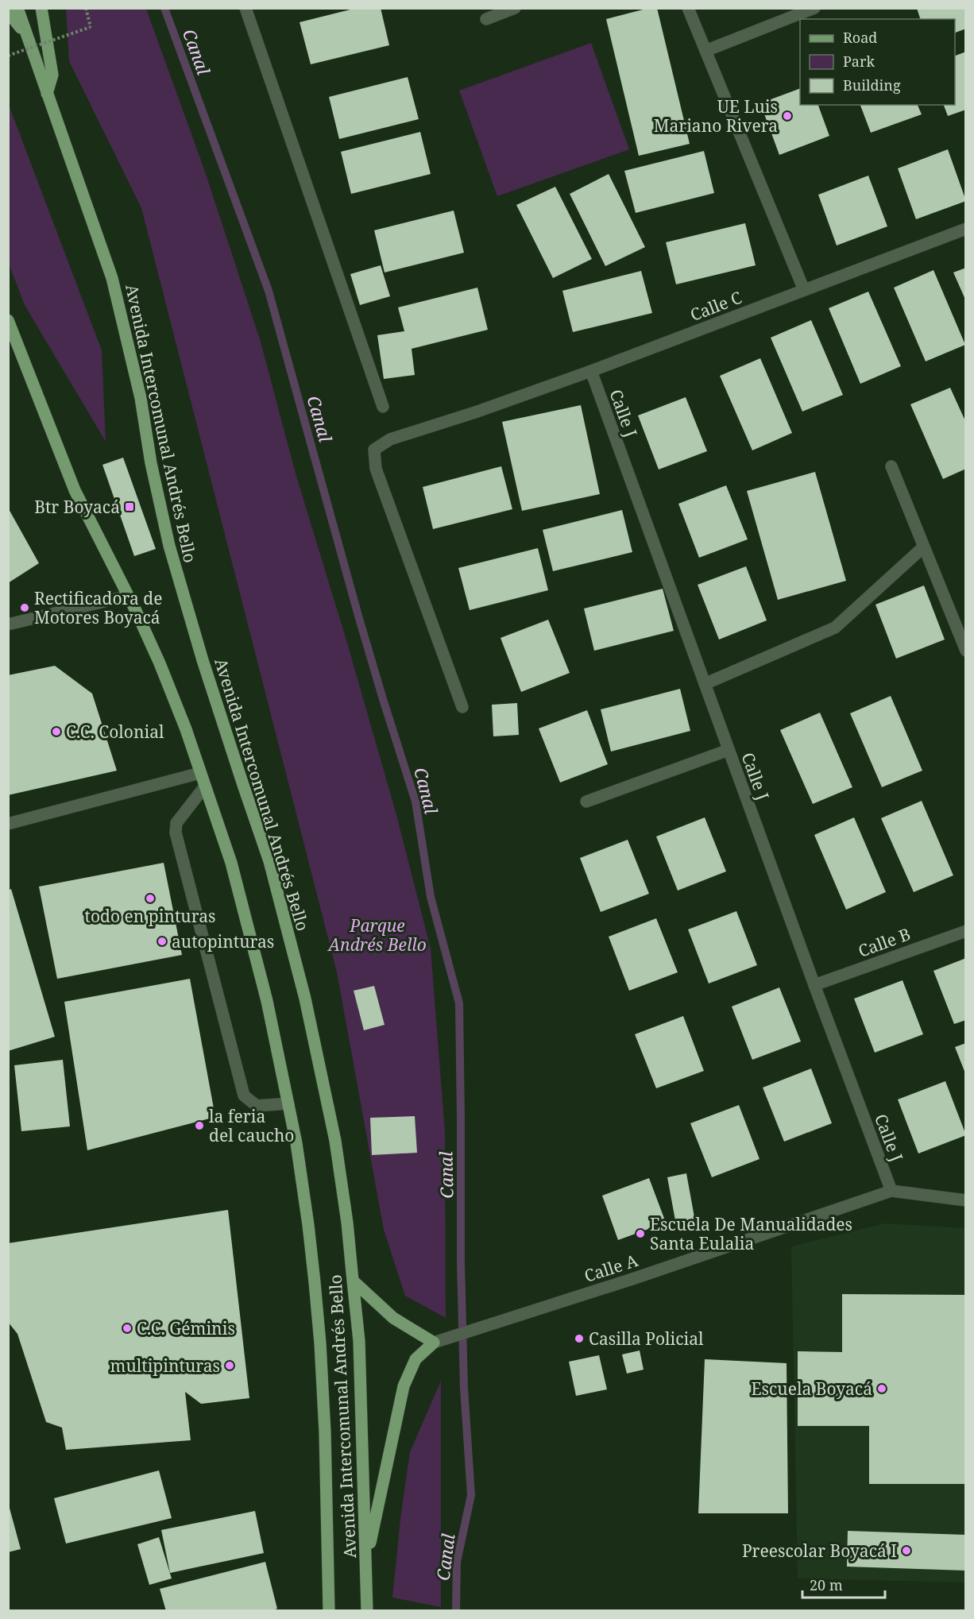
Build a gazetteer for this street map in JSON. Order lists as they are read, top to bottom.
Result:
{
  "streets": {
    "main road": ["Avenida Intercomunal Andrés Bello"],
    "street": [
      "Calle C",
      "Calle J",
      "Calle B",
      "Calle A"
    ]
  },
  "crossings": [
    ["Calle C", "Calle J"],
    ["Calle J", "Calle B"],
    ["Calle J", "Calle A"]
  ],
  "water": ["Canal"],
  "parks": ["Parque Andrés Bello"],
  "places": {
    "other": [
      "UE Luis Mariano Rivera",
      "Rectificadora de Motores Boyacá",
      "C.C. Colonial",
      "todo en pinturas",
      "autopinturas",
      "la feria del caucho",
      "Escuela De Manualidades Santa Eulalia",
      "C.C. Géminis",
      "Casilla Policial",
      "multipinturas",
      "Escuela Boyacá",
      "Preescolar Boyacá I"
    ],
    "transit": ["Btr Boyacá"]
  },
  "legend": ["Road", "Park", "Building"],
  "scale_bar": "20 m"
}
